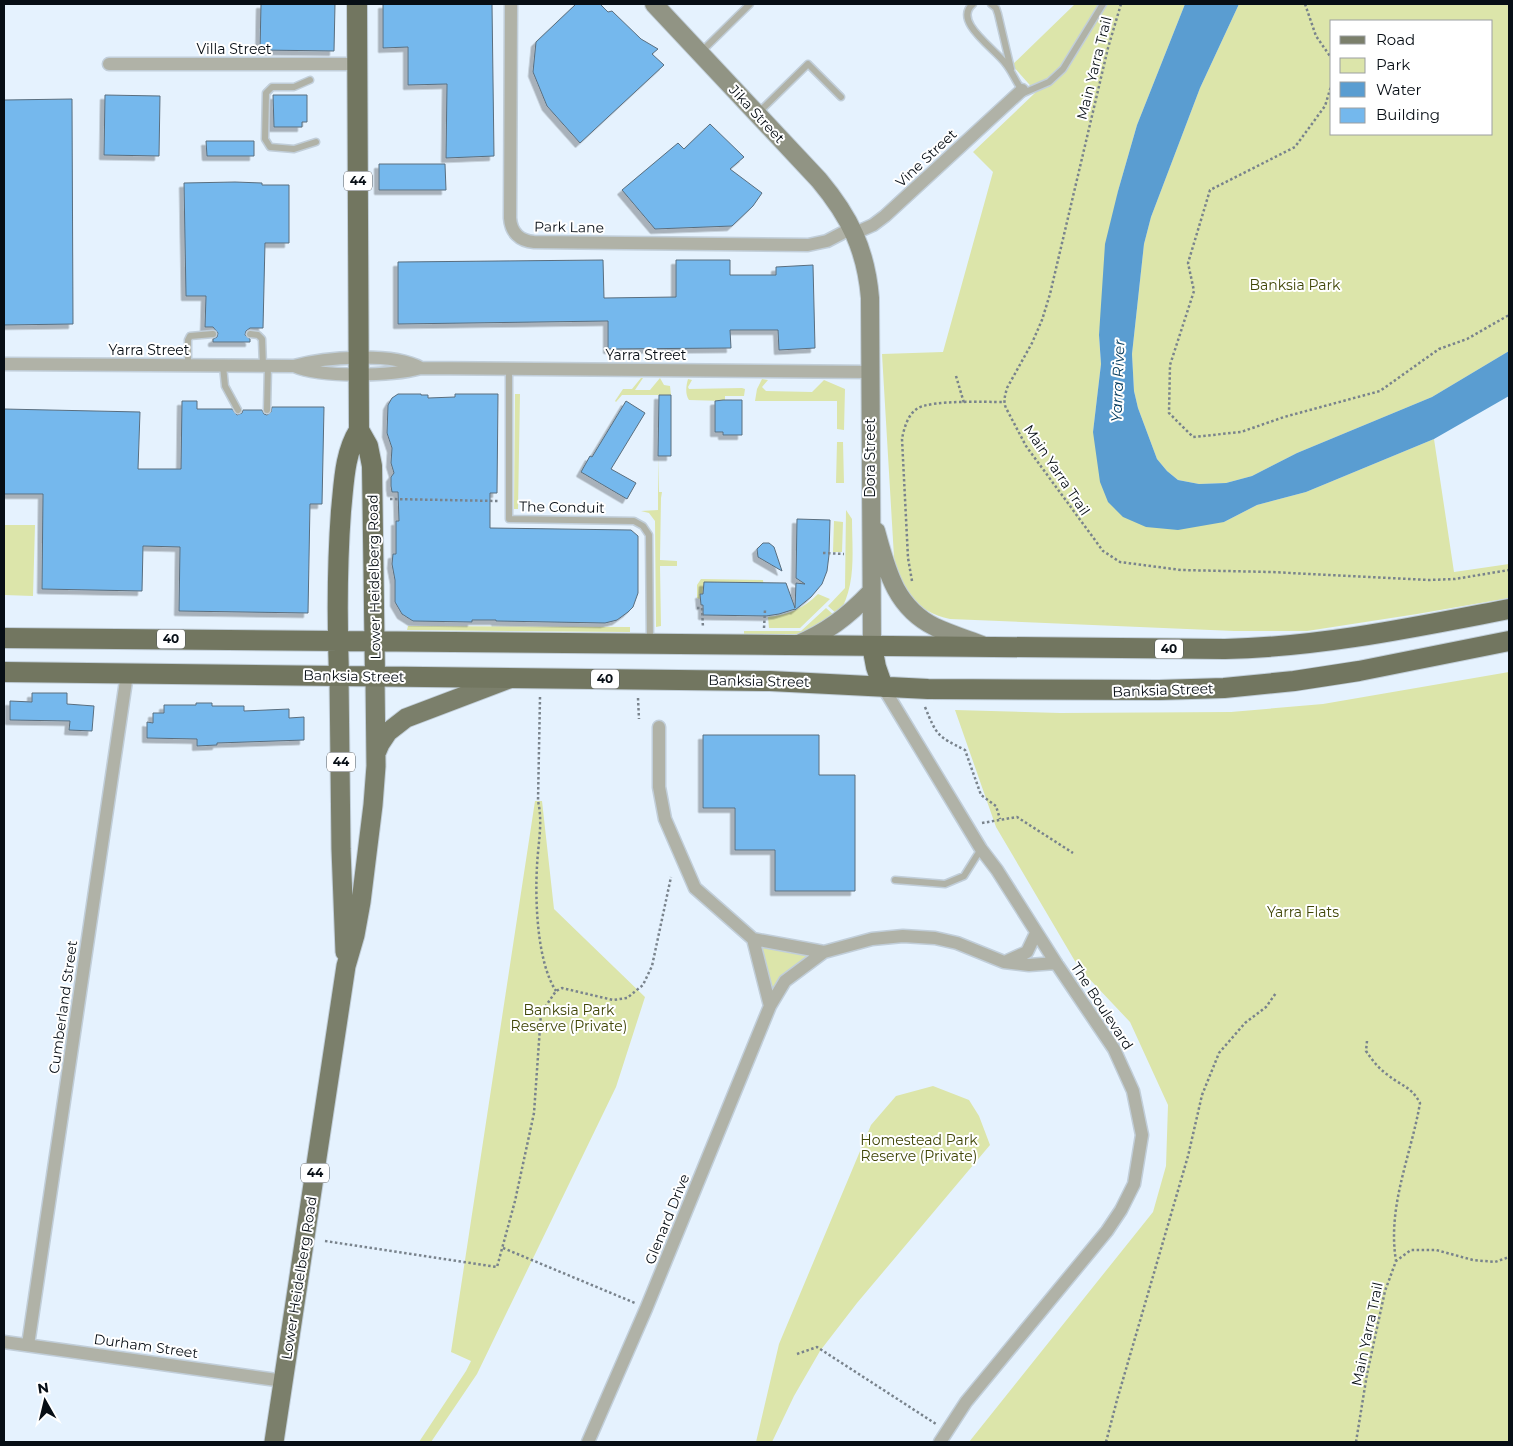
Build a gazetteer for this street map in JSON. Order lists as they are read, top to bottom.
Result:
{
  "streets": {
    "highway": [
      "44",
      "Dora Street",
      "Lower Heidelberg Road",
      "40",
      "Banksia Street"
    ],
    "main road": ["Jika Street"],
    "street": [
      "Villa Street",
      "Vine Street",
      "Park Lane",
      "Yarra Street",
      "The Boulevard",
      "Cumberland Street",
      "Glenard Drive",
      "Durham Street"
    ],
    "lane": ["The Conduit"],
    "path": ["Main Yarra Trail"]
  },
  "crossings": [
    ["Villa Street", "Lower Heidelberg Road"],
    ["Jika Street", "Vine Street"],
    ["Jika Street", "Park Lane"],
    ["Jika Street", "Dora Street"],
    ["Vine Street", "Park Lane"],
    ["Vine Street", "Dora Street"],
    ["Park Lane", "Dora Street"],
    ["Yarra Street", "Dora Street"],
    ["Yarra Street", "The Conduit"],
    ["Yarra Street", "Lower Heidelberg Road"],
    ["Dora Street", "40"],
    ["Dora Street", "Banksia Street"],
    ["Dora Street", "The Boulevard"],
    ["The Conduit", "40"],
    ["Lower Heidelberg Road", "40"],
    ["Lower Heidelberg Road", "Banksia Street"],
    ["Lower Heidelberg Road", "Durham Street"],
    ["Banksia Street", "The Boulevard"],
    ["Banksia Street", "Cumberland Street"],
    ["The Boulevard", "Glenard Drive"],
    ["Cumberland Street", "Durham Street"]
  ],
  "water": ["Yarra River"],
  "parks": [
    "Banksia Park",
    "Yarra Flats",
    "Banksia Park Reserve (Private)",
    "Homestead Park Reserve (Private)"
  ],
  "legend": [
    "Road",
    "Park",
    "Water",
    "Building"
  ],
  "north": "top"
}
